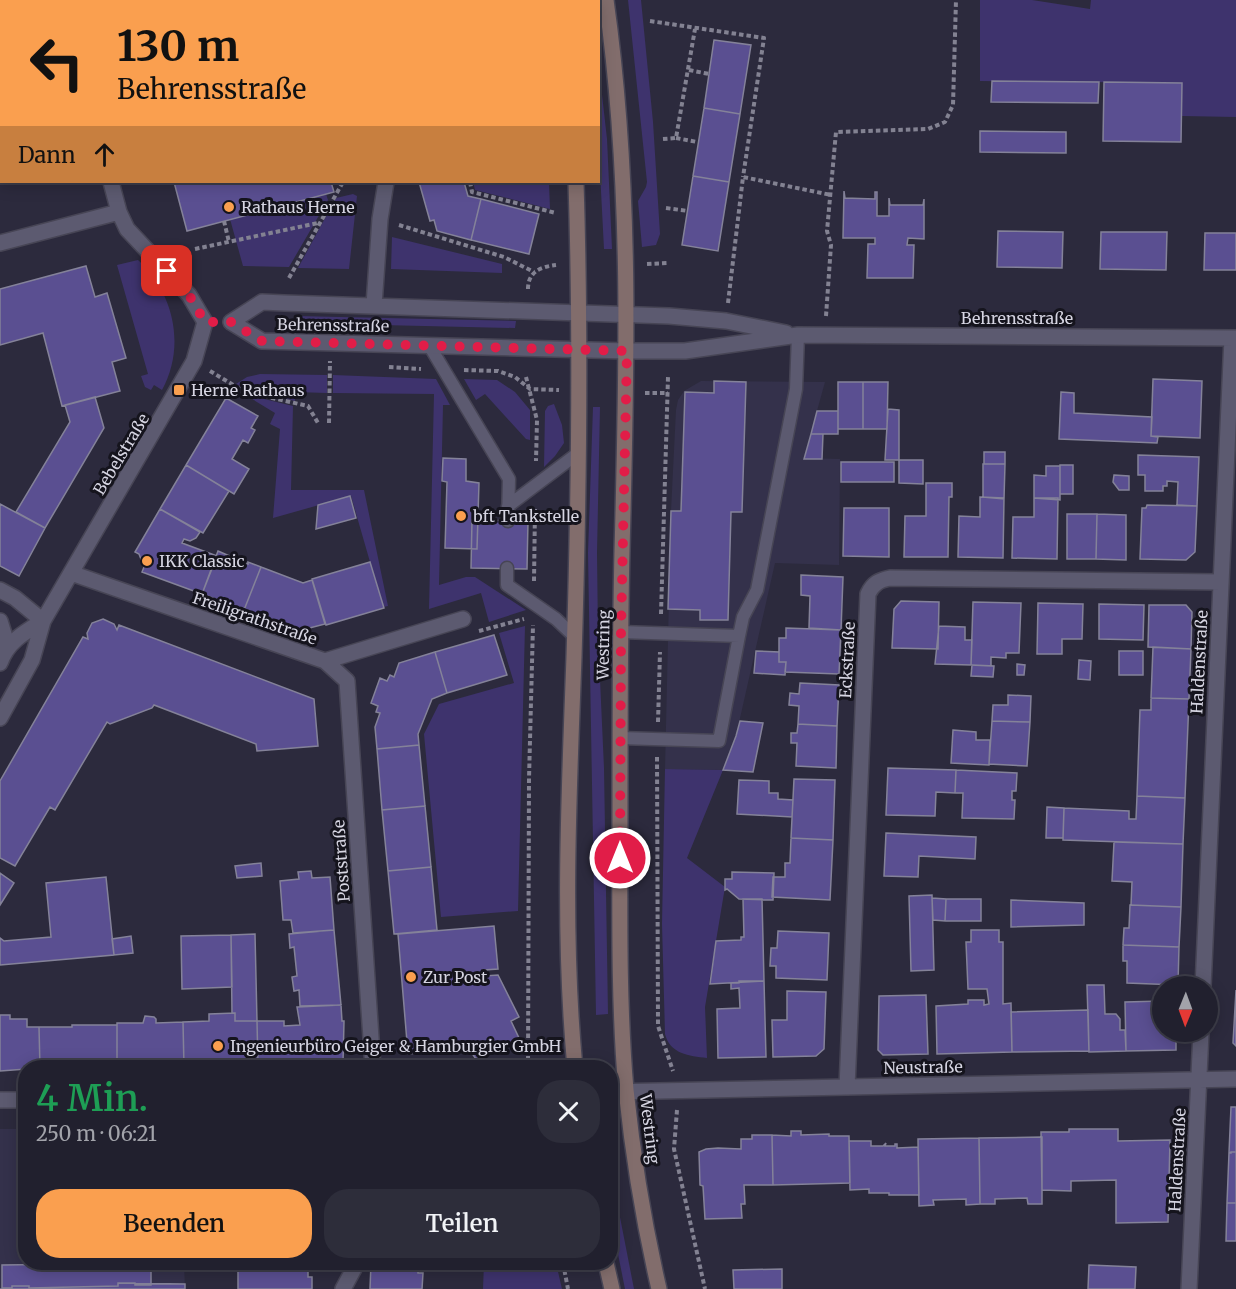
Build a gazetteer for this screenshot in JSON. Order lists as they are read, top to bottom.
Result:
{
  "streets": {
    "main road": ["Westring"],
    "street": [
      "Behrensstraße",
      "Bebelstraße",
      "Freiligrathstraße",
      "Eckstraße",
      "Haldenstraße",
      "Poststraße",
      "Neustraße"
    ]
  },
  "crossings": [
    ["Behrensstraße", "Westring"],
    ["Behrensstraße", "Haldenstraße"],
    ["Bebelstraße", "Freiligrathstraße"],
    ["Freiligrathstraße", "Poststraße"],
    ["Westring", "Neustraße"],
    ["Eckstraße", "Haldenstraße"],
    ["Eckstraße", "Neustraße"],
    ["Haldenstraße", "Neustraße"]
  ],
  "places": {
    "other": [
      "Rathaus Herne",
      "bft Tankstelle",
      "IKK Classic",
      "Zur Post",
      "Ingenieurbüro Geiger & Hamburgier GmbH"
    ],
    "transit": ["Herne Rathaus"]
  },
  "north": "bottom",
  "page": {
    "turn": ["130 m", "Behrensstraße"],
    "then": "Dann",
    "heading": ["4 Min.", "250 m · 06:21"],
    "buttons": ["Beenden", "Teilen"]
  }
}
